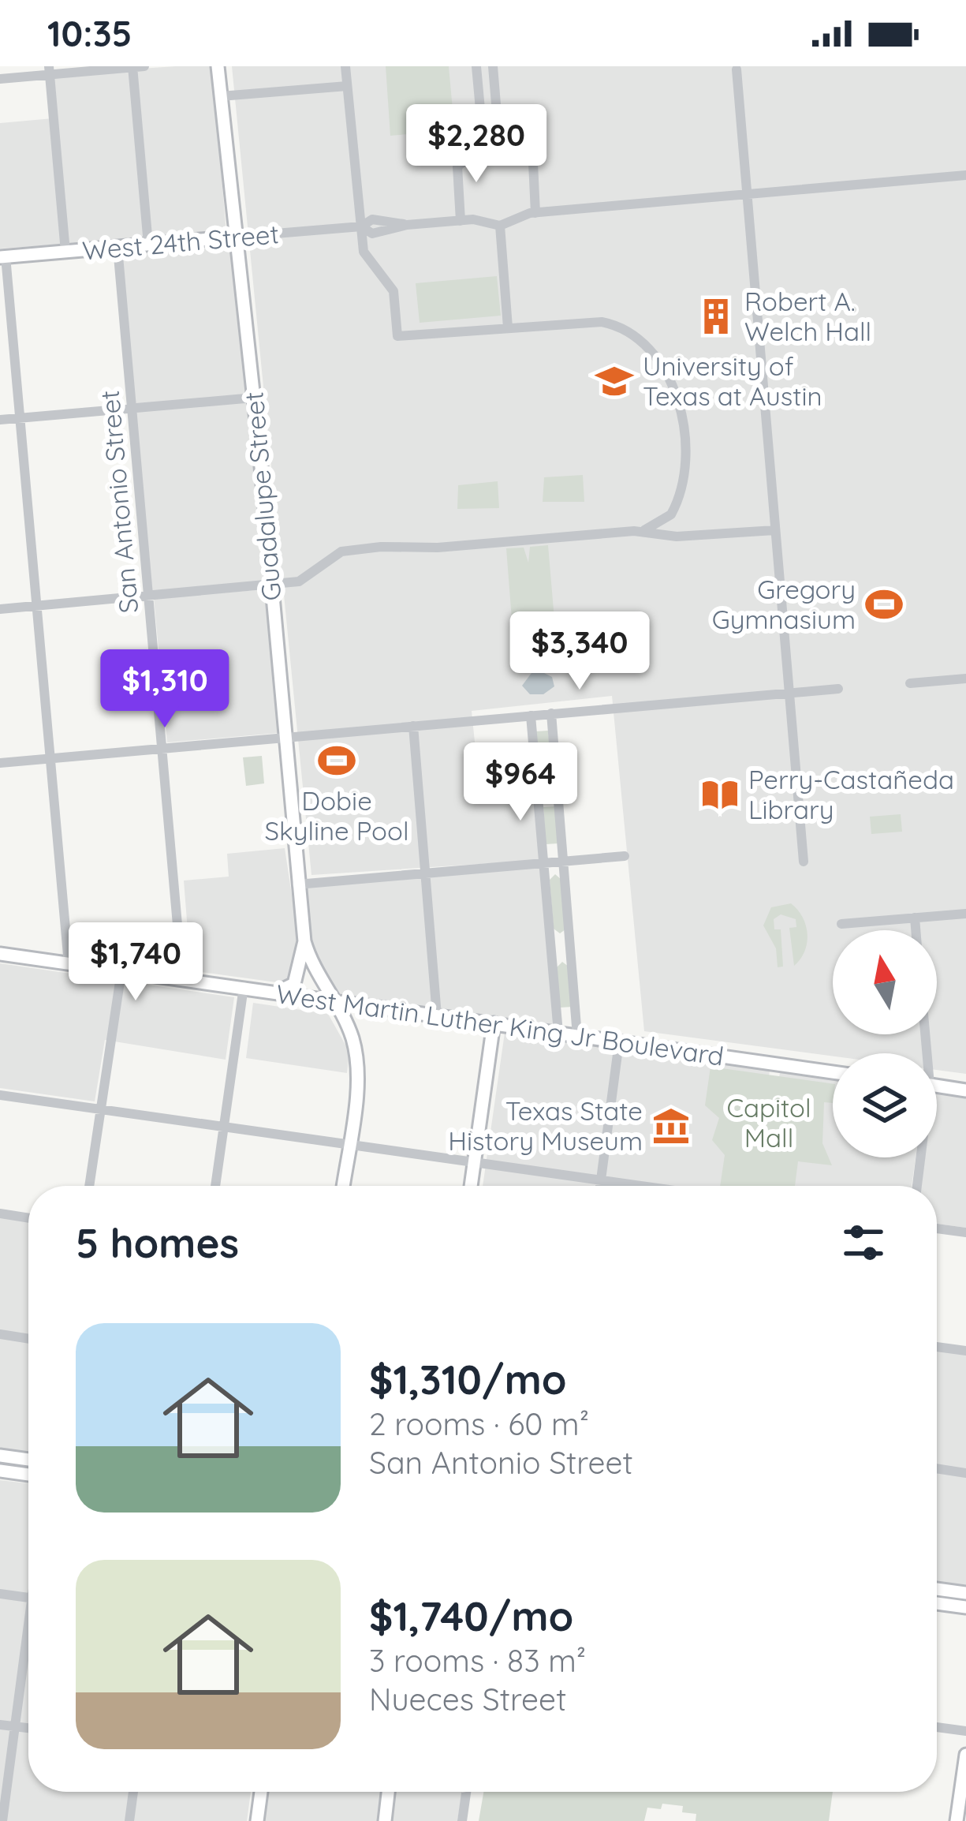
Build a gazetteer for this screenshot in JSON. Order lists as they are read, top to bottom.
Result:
{
  "streets": {
    "main road": ["West 24th Street", "Guadalupe Street", "West Martin Luther King Jr Boulevard"],
    "street": ["San Antonio Street"]
  },
  "crossings": [
    ["West 24th Street", "Guadalupe Street"],
    ["West 24th Street", "San Antonio Street"],
    ["Guadalupe Street", "West Martin Luther King Jr Boulevard"],
    ["San Antonio Street", "West Martin Luther King Jr Boulevard"]
  ],
  "parks": ["Capitol Mall"],
  "places": {
    "building": ["Robert A. Welch Hall"],
    "school or university": ["University of Texas at Austin"],
    "sports": ["Gregory Gymnasium", "Dobie Skyline Pool"],
    "library": ["Perry-Castañeda Library"],
    "museum": ["Texas State History Museum"]
  },
  "north": "top",
  "page": {
    "status": "10:35",
    "price": [
      "$2,280",
      "$3,340",
      "$1,310",
      "$964",
      "$1,740"
    ],
    "heading": "5 homes",
    "list": [
      {
        "name": "$1,310/mo",
        "note": "2 rooms · 60 m² · San Antonio Street"
      },
      {
        "name": "$1,740/mo",
        "note": "3 rooms · 83 m² · Nueces Street"
      }
    ]
  }
}
